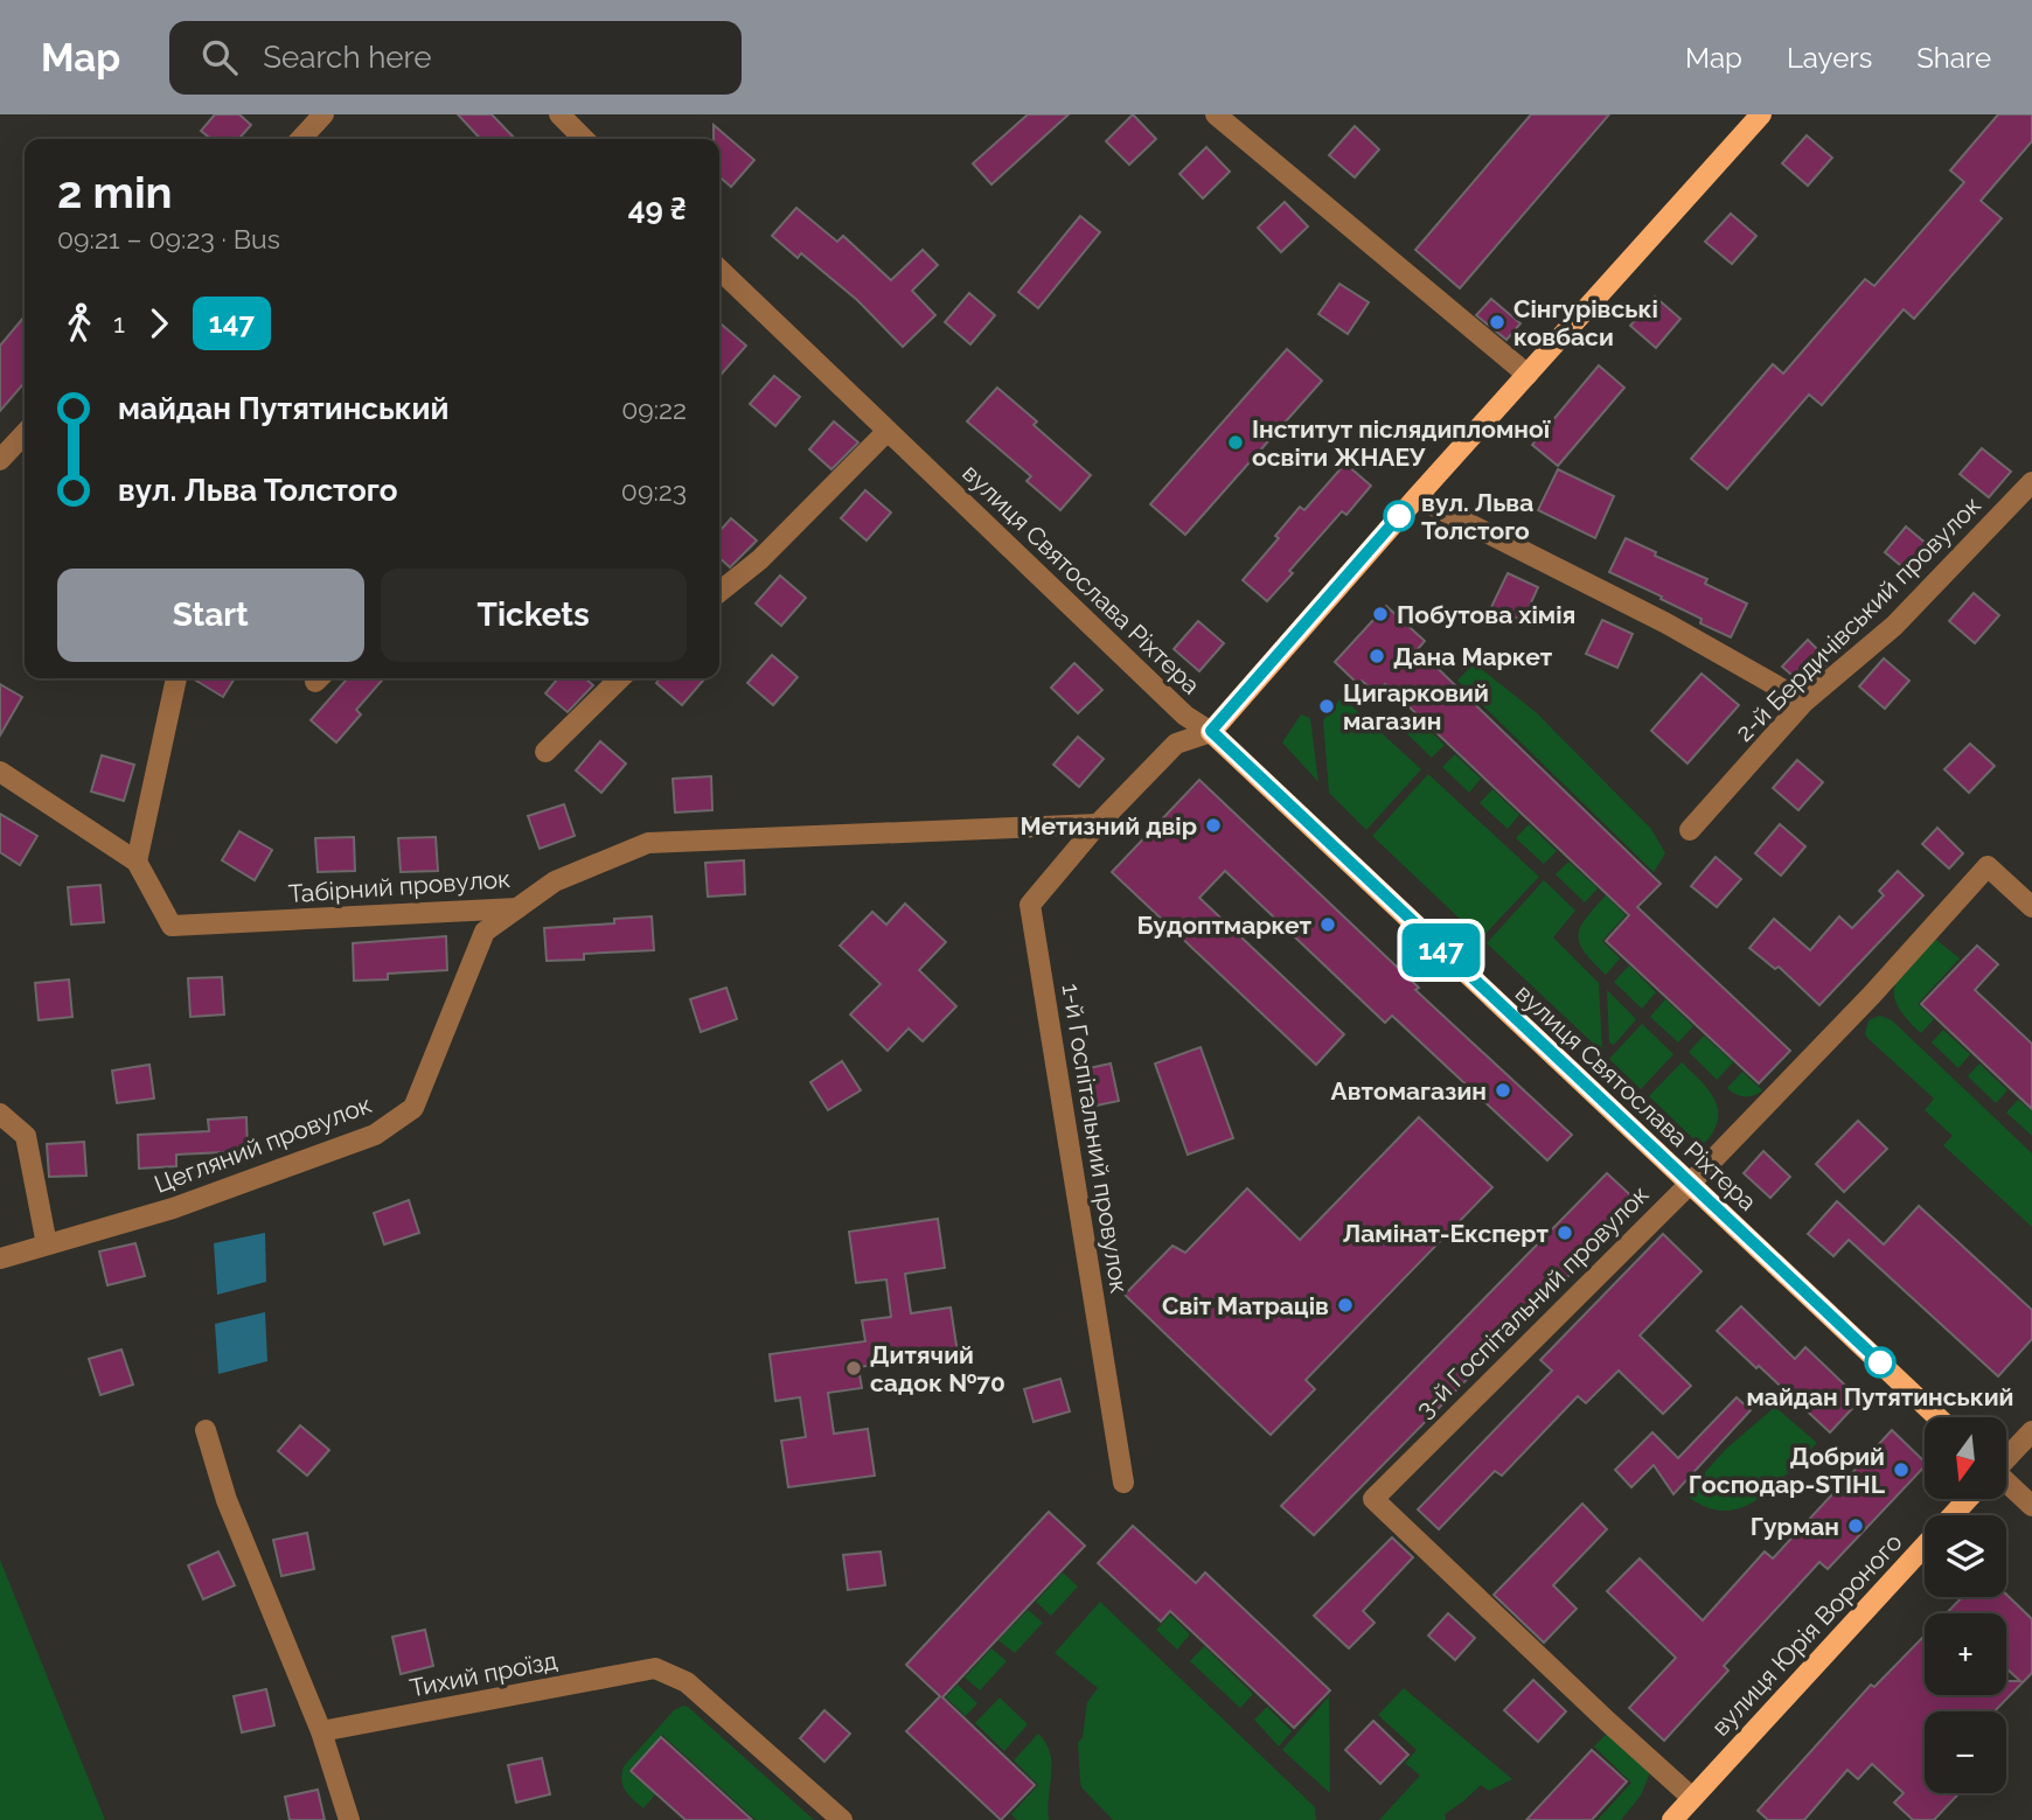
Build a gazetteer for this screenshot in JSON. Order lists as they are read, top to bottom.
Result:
{
  "streets": {
    "main road": ["вулиця Святослава Ріхтера", "вулиця Юрія Вороного"],
    "street": [
      "2-й Бердичівський провулок",
      "Табірний провулок",
      "1-й Госпітальний провулок",
      "Цегляний провулок",
      "3-й Госпітальний провулок",
      "Тихий проїзд"
    ]
  },
  "crossings": [
    ["вулиця Святослава Ріхтера", "1-й Госпітальний провулок"],
    ["вулиця Святослава Ріхтера", "3-й Госпітальний провулок"],
    ["Табірний провулок", "1-й Госпітальний провулок"],
    ["Табірний провулок", "Цегляний провулок"],
    ["3-й Госпітальний провулок", "вулиця Юрія Вороного"]
  ],
  "places": [
    "Сінгурівські ковбаси",
    "Інститут післядипломної освіти ЖНАЕУ",
    "вул. Льва Толстого",
    "Побутова хімія",
    "Дана Маркет",
    "Цигарковий магазин",
    "Метизний двір",
    "Будоптмаркет",
    "Автомагазин",
    "Ламінат-Експерт",
    "Світ Матраців",
    "майдан Путятинський",
    "Дитячий садок №70",
    "Добрий Господар-STIHL",
    "Гурман"
  ],
  "lines": ["bus line 147"],
  "north": "bottom",
  "page": {
    "header": "Map",
    "search": "Search here",
    "nav": ["Map", "Layers", "Share"],
    "on_map": "147",
    "heading": ["2 min", "09:21 – 09:23 · Bus", "49 ₴"],
    "legs": ["1", "147"],
    "list": [
      {
        "name": "майдан Путятинський",
        "value": "09:22"
      },
      {
        "name": "вул. Льва Толстого",
        "value": "09:23"
      }
    ],
    "buttons": ["Start", "Tickets"],
    "map_buttons": ["+", "−"]
  }
}
